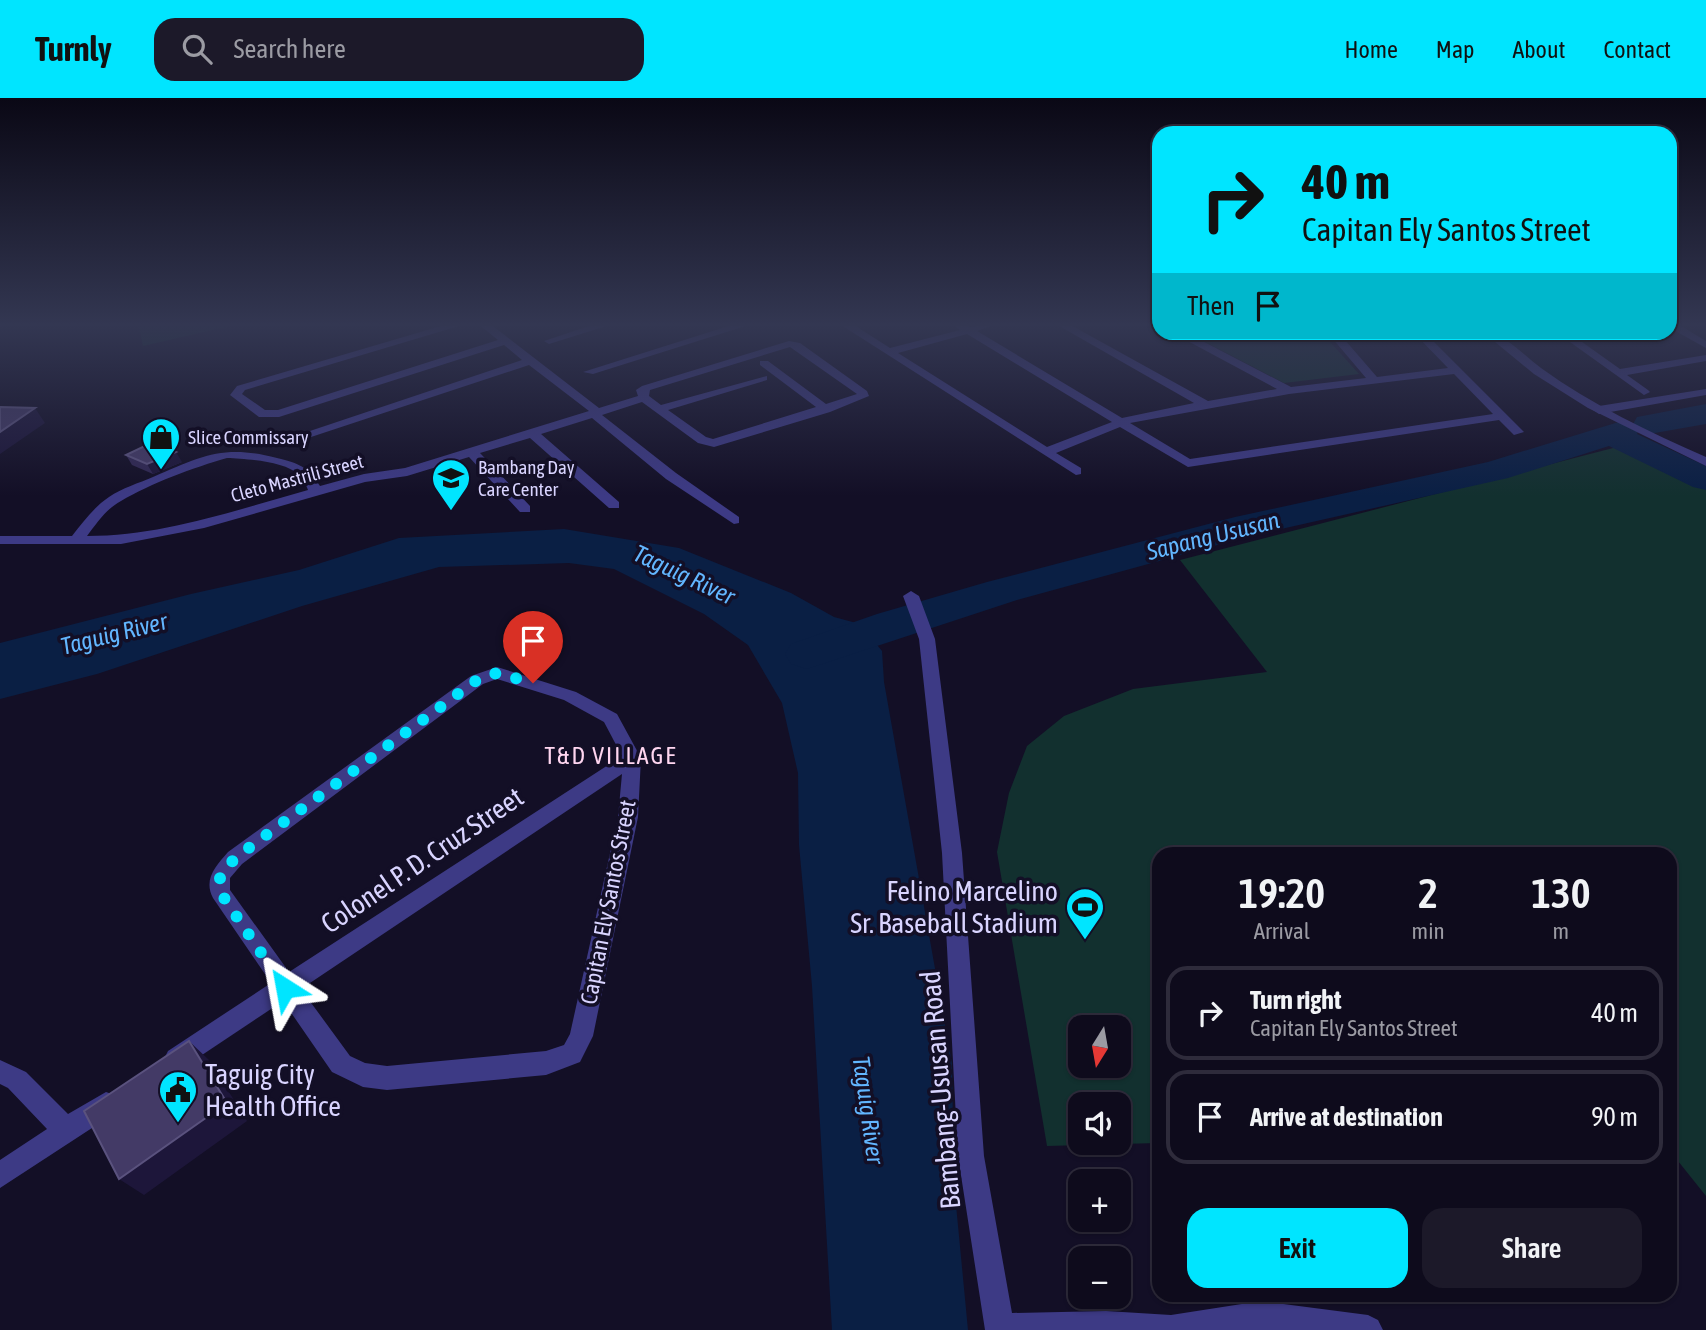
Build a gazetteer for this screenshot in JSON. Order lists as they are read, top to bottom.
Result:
{
  "streets": {
    "street": [
      "Cleto Mastrili Street",
      "Colonel P. D. Cruz Street",
      "Capitan Ely Santos Street",
      "Bambang-Ususan Road"
    ]
  },
  "crossings": [
    ["Colonel P. D. Cruz Street", "Capitan Ely Santos Street"]
  ],
  "districts": ["T&D VILLAGE"],
  "water": ["Sapang Ususan", "Taguig River"],
  "places": {
    "shop": ["Slice Commissary"],
    "school or university": ["Bambang Day Care Center"],
    "sports": ["Felino Marcelino Sr. Baseball Stadium"],
    "public building": ["Taguig City Health Office"]
  },
  "north": "bottom",
  "page": {
    "header": "Turnly",
    "search": "Search here",
    "nav": [
      "Home",
      "Map",
      "About",
      "Contact"
    ],
    "turn": ["40 m", "Capitan Ely Santos Street"],
    "then": "Then",
    "eta": [
      "19:20",
      "Arrival",
      "2",
      "min",
      "130",
      "m"
    ],
    "list": [
      {
        "name": "Turn right",
        "note": "Capitan Ely Santos Street",
        "value": "40 m"
      },
      {
        "name": "Arrive at destination",
        "value": "90 m"
      }
    ],
    "map_buttons": ["+", "−"],
    "buttons": ["Exit", "Share"]
  }
}
